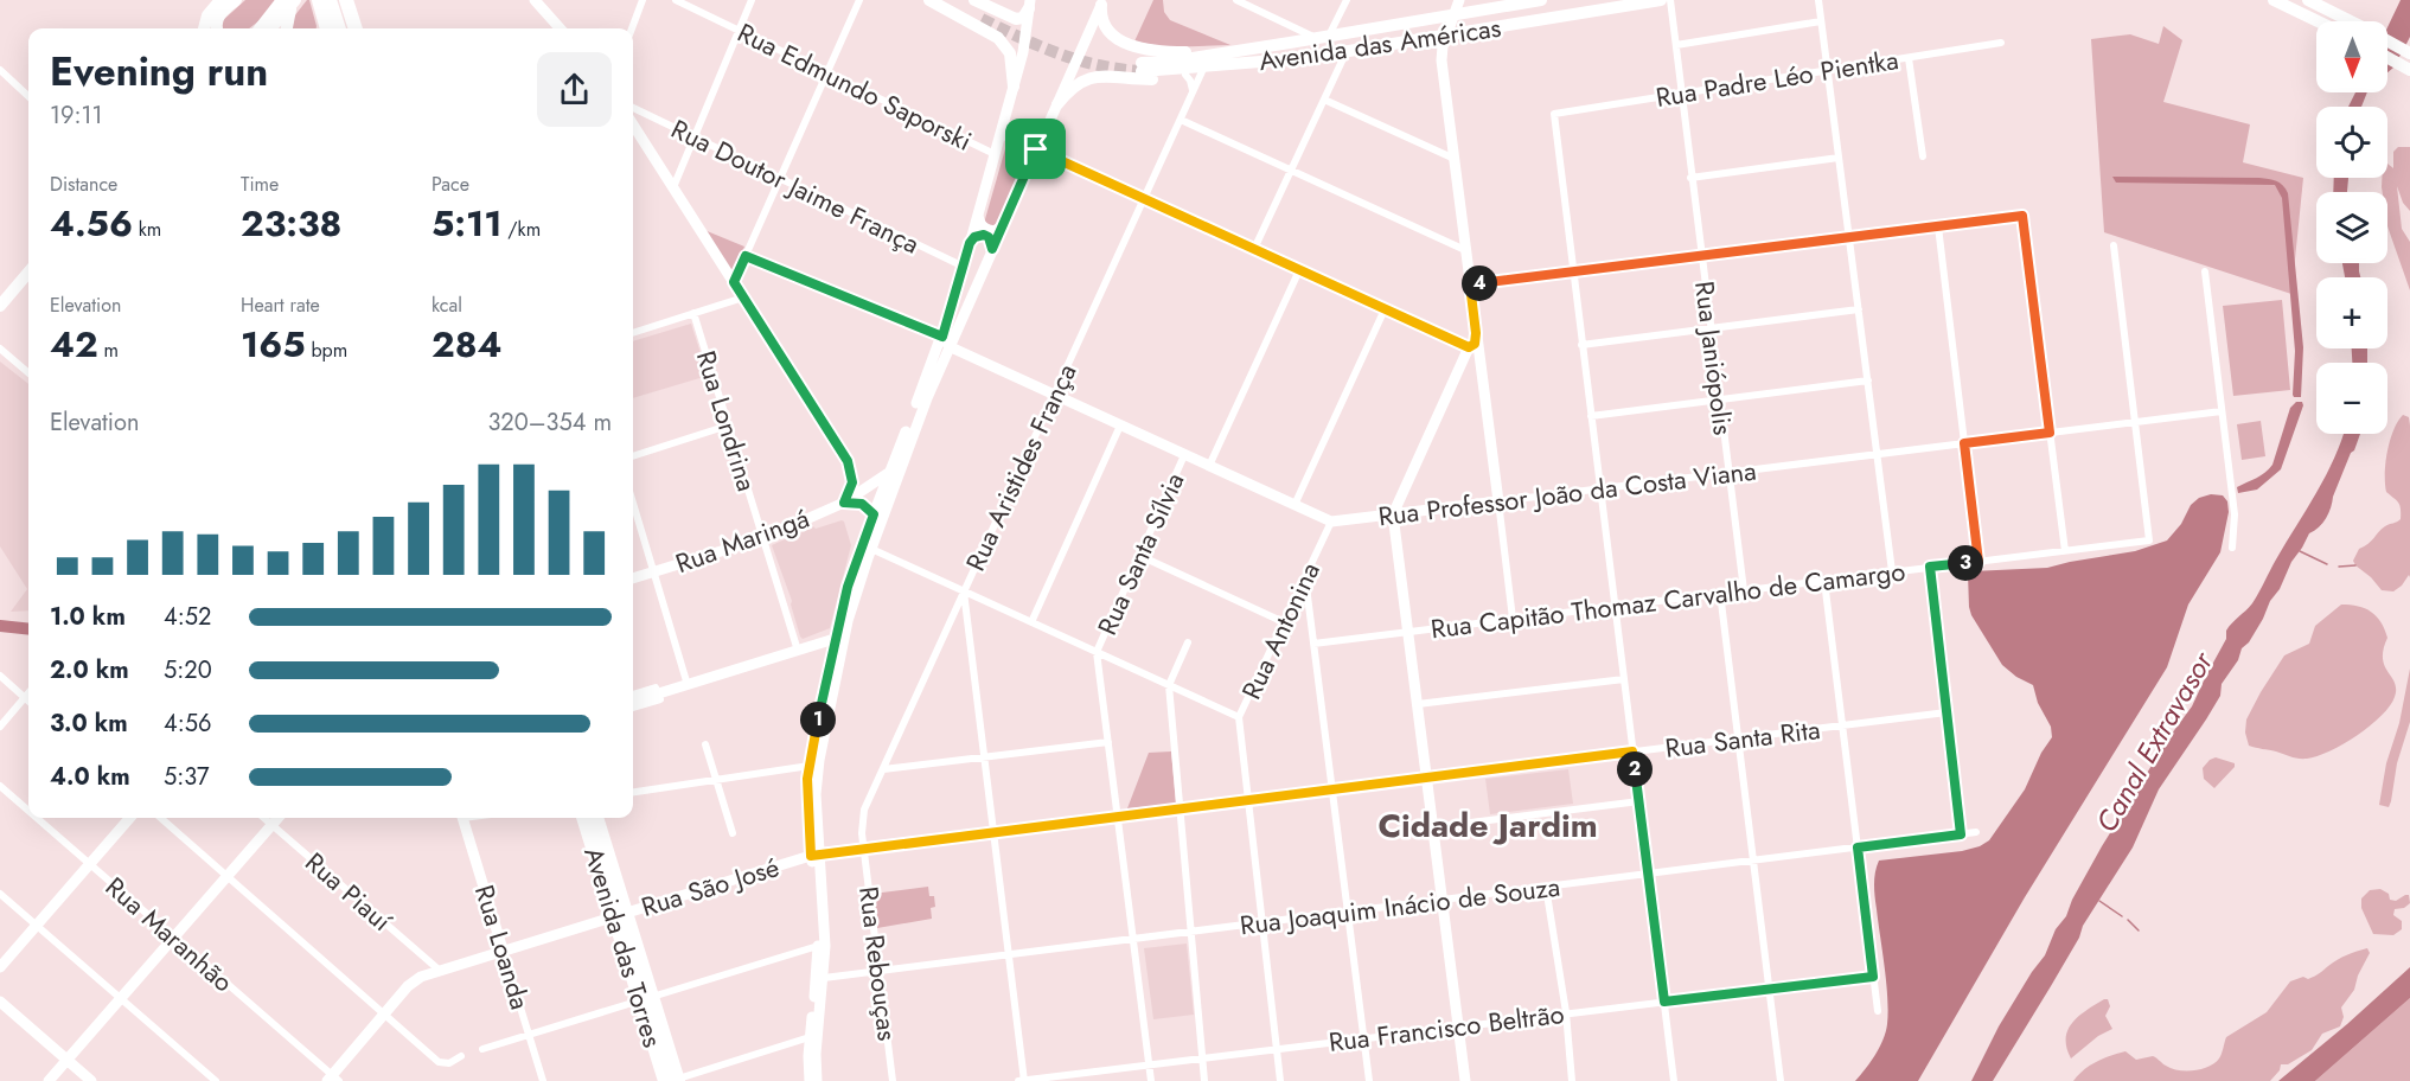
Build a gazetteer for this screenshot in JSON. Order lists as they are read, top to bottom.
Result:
{
  "streets": {
    "highway": ["Avenida das Torres"],
    "main road": ["Avenida das Américas"],
    "street": [
      "Rua Padre Léo Pientka",
      "Rua Edmundo Saporski",
      "Rua Doutor Jaime França",
      "Rua Janiópolis",
      "Rua Londrina",
      "Rua Aristides França",
      "Rua Professor João da Costa Viana",
      "Rua Maringá",
      "Rua Santa Sílvia",
      "Rua Capitão Thomaz Carvalho de Camargo",
      "Rua Antonina",
      "Rua Santa Rita",
      "Rua São José",
      "Rua Piauí",
      "Rua Joaquim Inácio de Souza",
      "Rua Maranhão",
      "Rua Loanda",
      "Rua Rebouças",
      "Rua Francisco Beltrão"
    ]
  },
  "crossings": [
    ["Avenida das Américas", "Rua Aristides França"],
    ["Rua Padre Léo Pientka", "Rua Janiópolis"],
    ["Rua Janiópolis", "Rua Professor João da Costa Viana"],
    ["Rua Janiópolis", "Rua Capitão Thomaz Carvalho de Camargo"],
    ["Rua Londrina", "Rua Maringá"],
    ["Rua Aristides França", "Rua Santa Rita"],
    ["Rua Aristides França", "Rua Rebouças"],
    ["Rua Professor João da Costa Viana", "Rua Capitão Thomaz Carvalho de Camargo"],
    ["Rua Professor João da Costa Viana", "Rua Antonina"],
    ["Rua Antonina", "Rua Santa Rita"],
    ["Rua Antonina", "Rua Joaquim Inácio de Souza"],
    ["Rua Antonina", "Rua Francisco Beltrão"],
    ["Rua Santa Rita", "Rua São José"],
    ["Rua Santa Rita", "Rua Rebouças"],
    ["Rua São José", "Rua Piauí"],
    ["Rua São José", "Rua Maranhão"],
    ["Rua São José", "Rua Loanda"],
    ["Rua São José", "Avenida das Torres"],
    ["Rua Joaquim Inácio de Souza", "Rua Rebouças"]
  ],
  "districts": ["Cidade Jardim"],
  "water": ["Canal Extravasor"],
  "north": "bottom",
  "page": {
    "map_buttons": ["+", "−"],
    "heading": ["Evening run", "19:11"],
    "stats": [
      ["Distance", "4.56 km"],
      ["Time", "23:38"],
      ["Pace", "5:11 /km"],
      ["Elevation", "42 m"],
      ["Heart rate", "165 bpm"],
      ["kcal", "284"]
    ],
    "pins": [
      "4",
      "3",
      "1",
      "2"
    ],
    "chart": ["Elevation", "320–354 m"],
    "list": [
      {
        "name": "1.0 km",
        "note": "4:52"
      },
      {
        "name": "2.0 km",
        "note": "5:20"
      },
      {
        "name": "3.0 km",
        "note": "4:56"
      },
      {
        "name": "4.0 km",
        "note": "5:37"
      }
    ]
  }
}
